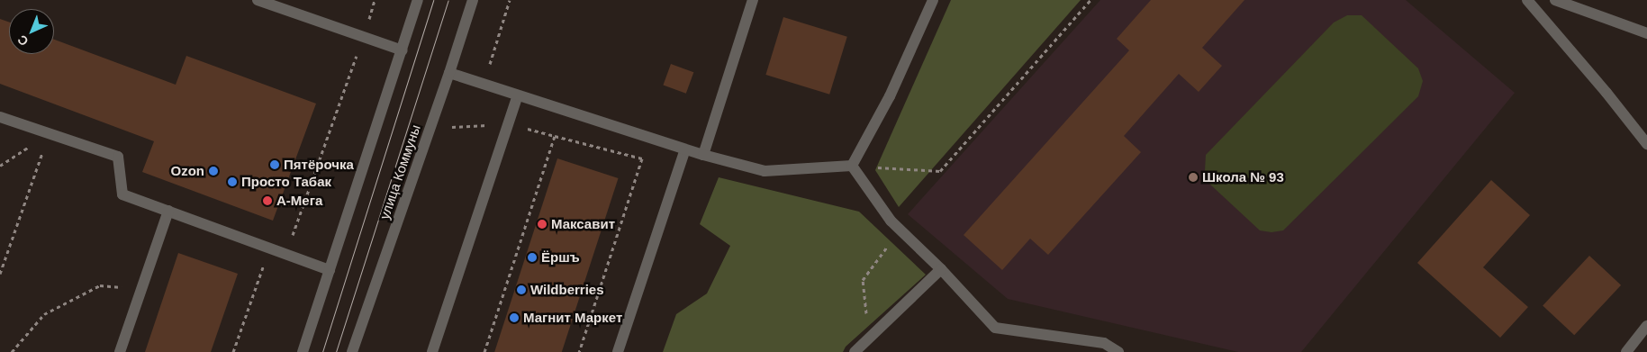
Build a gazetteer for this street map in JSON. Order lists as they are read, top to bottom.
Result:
{
  "streets": {
    "street": ["улица Коммуны"]
  },
  "places": [
    "Пятёрочка",
    "Ozon",
    "Школа № 93",
    "Просто Табак",
    "А-Мега",
    "Максавит",
    "Ёршъ",
    "Wildberries",
    "Магнит Маркет"
  ],
  "north": "bottom left"
}
